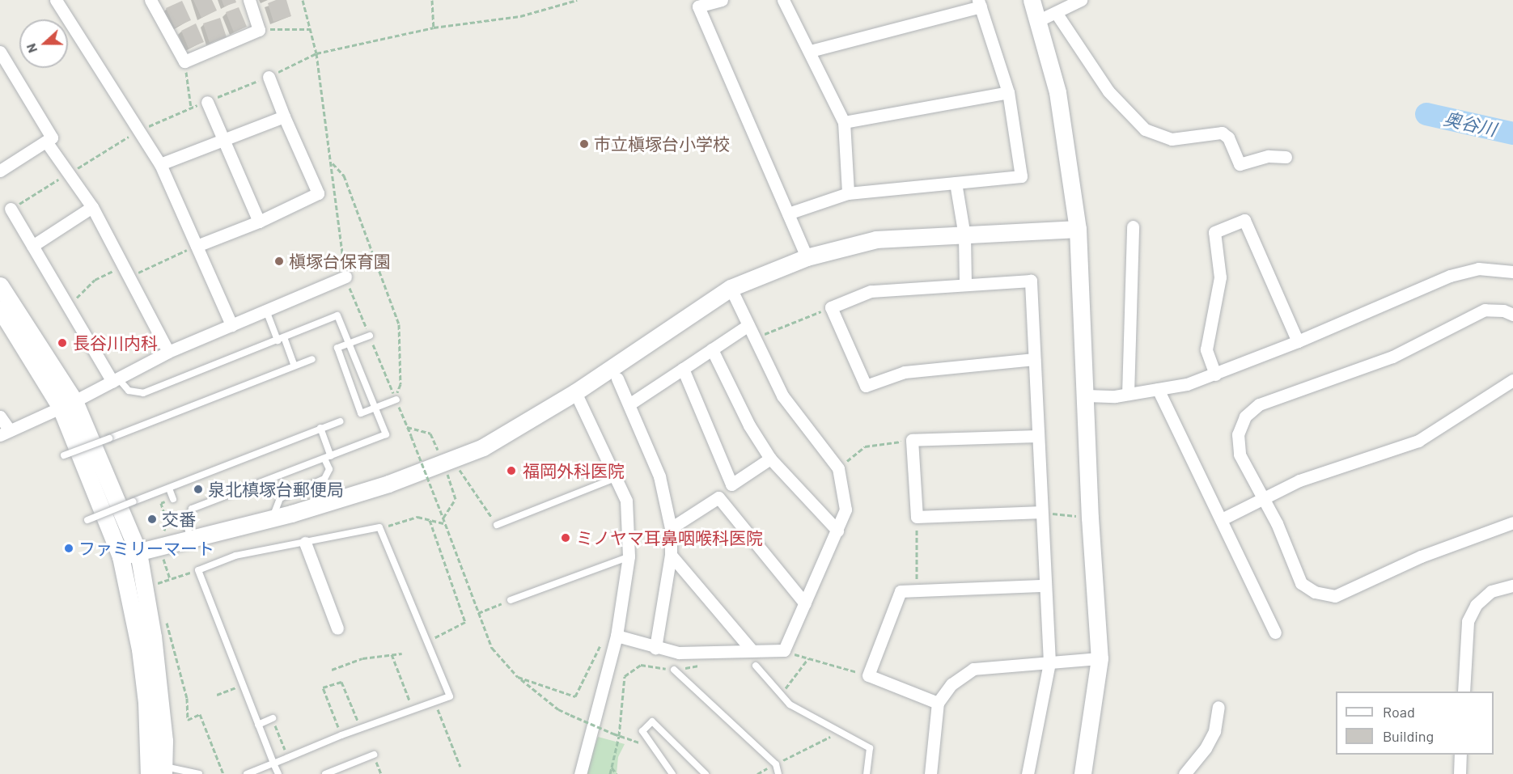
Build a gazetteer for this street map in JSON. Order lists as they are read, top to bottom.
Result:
{
  "water": ["奥谷川"],
  "places": [
    "市立槇塚台小学校",
    "槇塚台保育園",
    "長谷川内科",
    "福岡外科医院",
    "泉北槙塚台郵便局",
    "交番",
    "ミノヤマ耳鼻咽喉科医院",
    "ファミリーマート"
  ],
  "legend": ["Road", "Building"],
  "north": "left"
}
